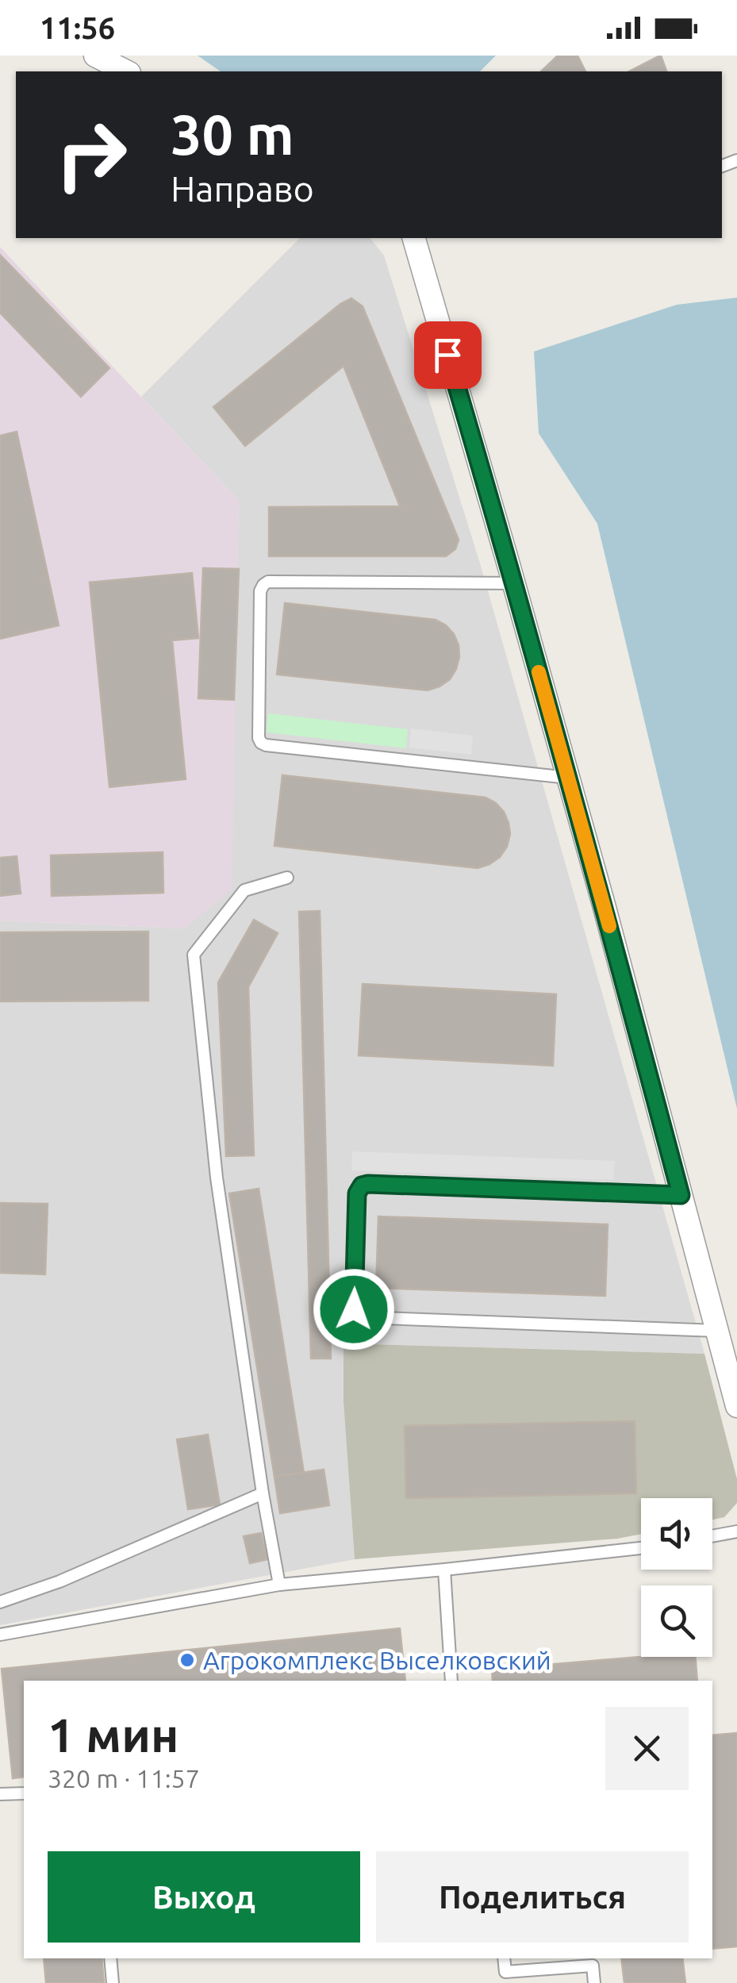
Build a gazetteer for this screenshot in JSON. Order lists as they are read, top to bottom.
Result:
{
  "places": ["Агрокомплекс Выселковский"],
  "page": {
    "status": "11:56",
    "turn": ["30 m", "Направо"],
    "heading": ["1 мин", "320 m · 11:57"],
    "buttons": ["Выход", "Поделиться"]
  }
}
